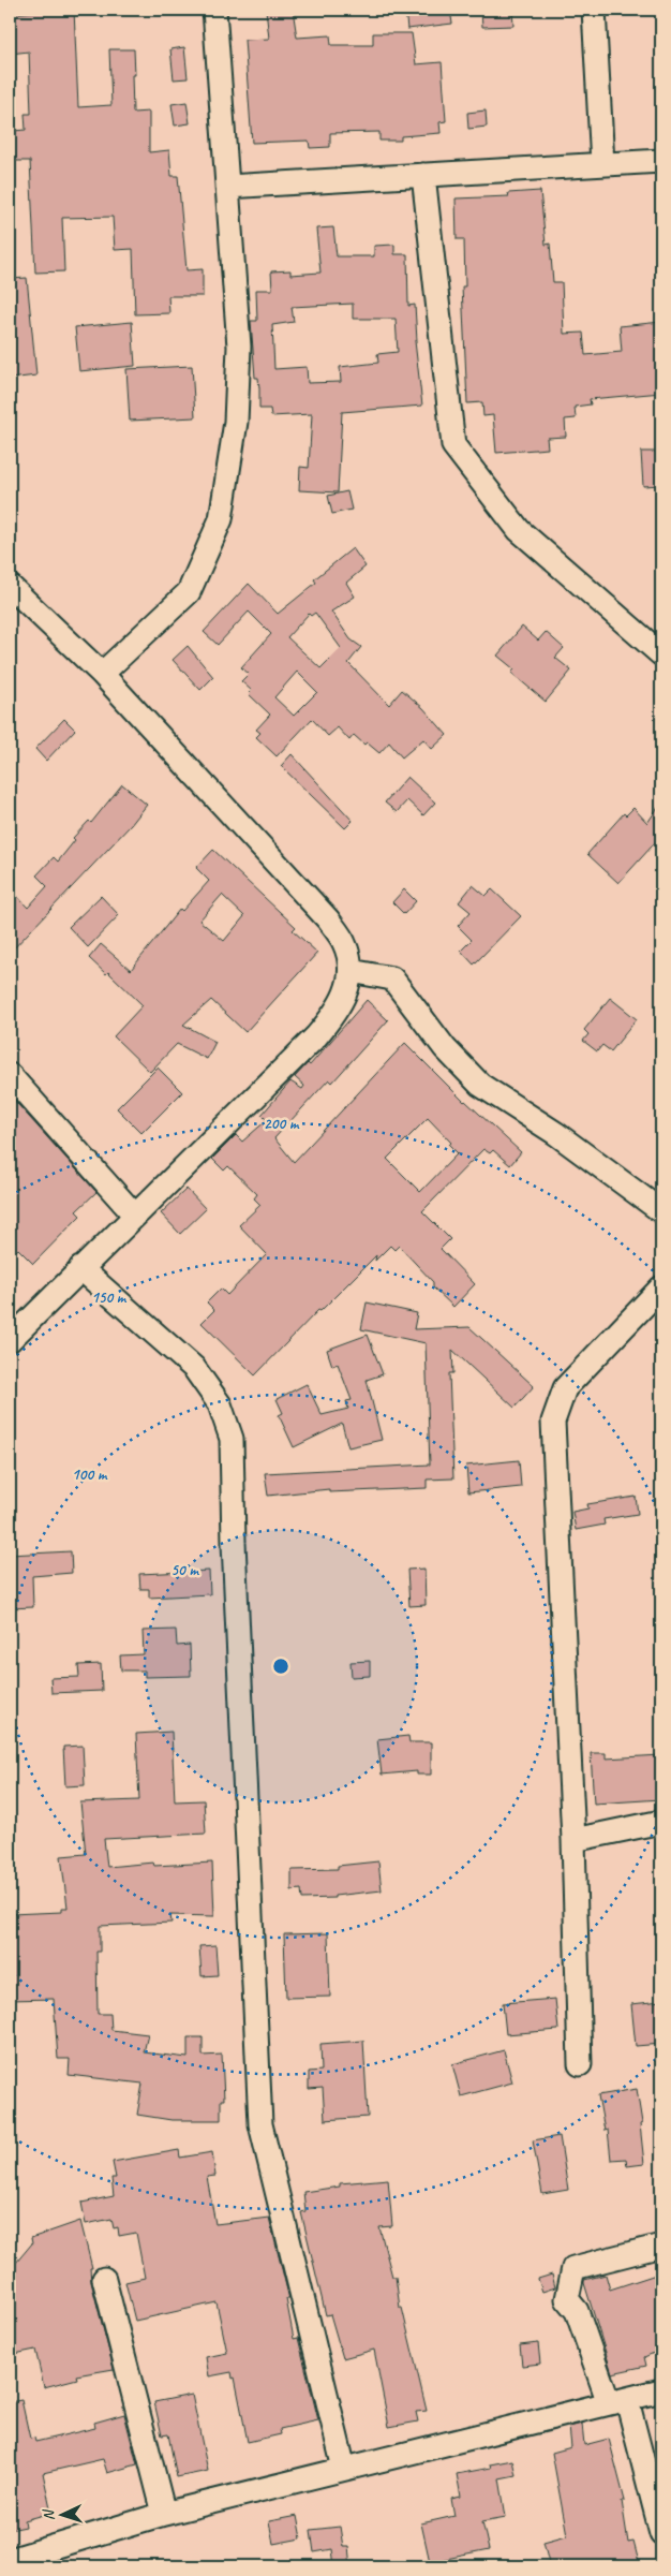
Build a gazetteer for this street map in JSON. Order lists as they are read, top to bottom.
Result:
{
  "north": "left",
  "rings": [
    "200 m",
    "150 m",
    "100 m",
    "50 m"
  ]
}
